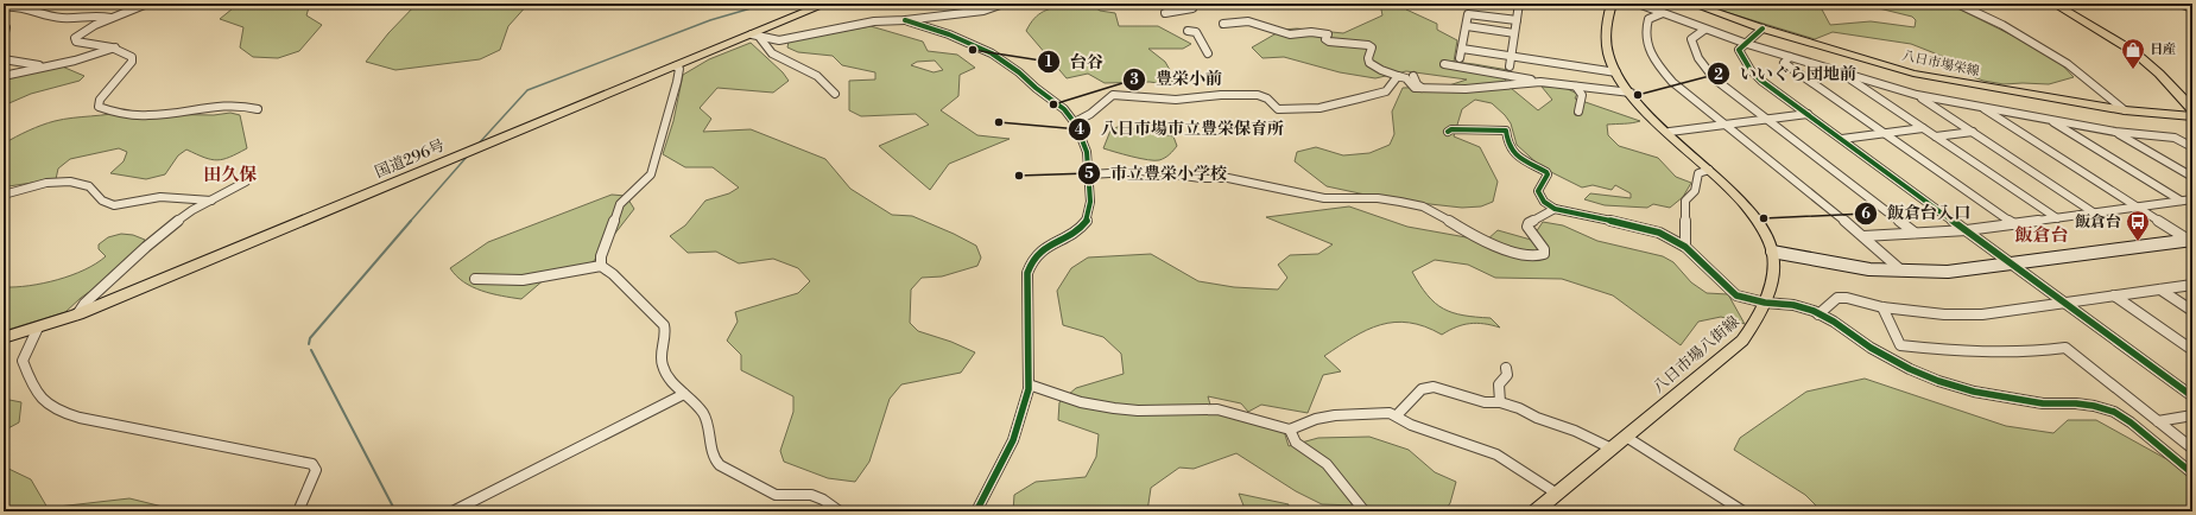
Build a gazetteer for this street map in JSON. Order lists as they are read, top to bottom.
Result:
{
  "streets": {
    "highway": ["国道296号"],
    "main road": ["八日市場栄線", "八日市場八街線"]
  },
  "districts": ["田久保", "飯倉台"],
  "places": {
    "other": [
      "台谷",
      "いいぐら団地前",
      "豊栄小前",
      "八日市場市立豊栄保育所",
      "市立豊栄小学校",
      "飯倉台入口"
    ],
    "shop": ["日産"],
    "bus stop": ["飯倉台"]
  }
}
